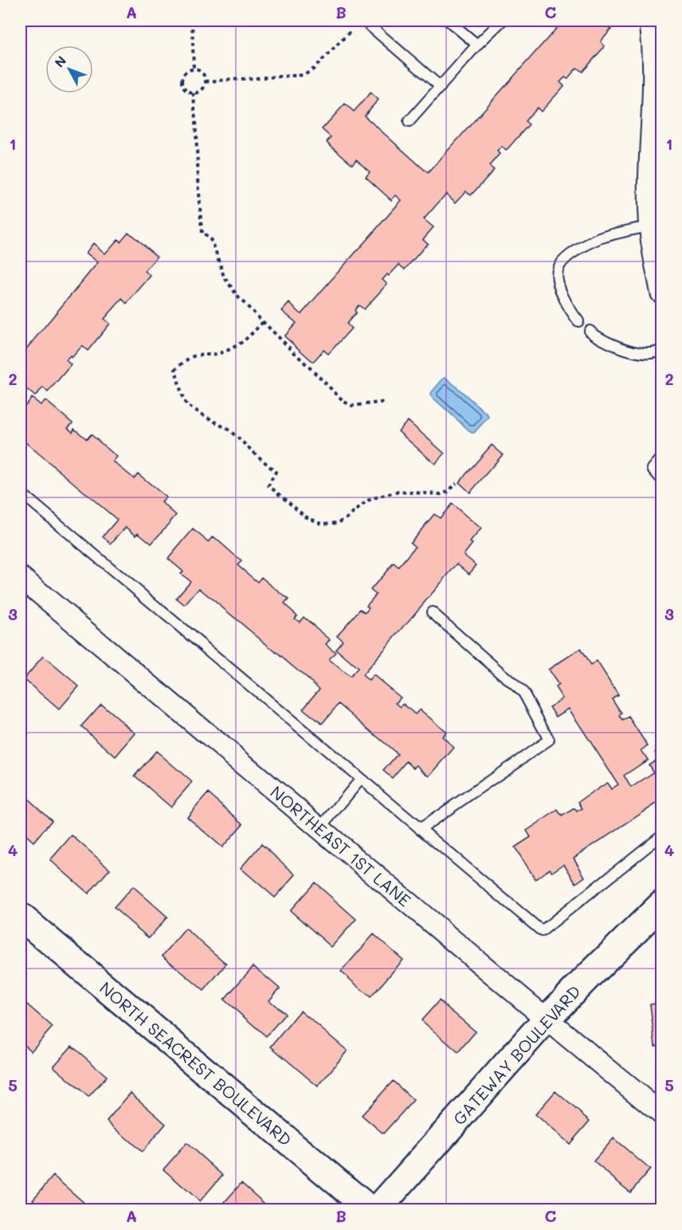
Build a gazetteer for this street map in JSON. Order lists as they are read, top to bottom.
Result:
{
  "streets": {
    "street": ["NORTHEAST 1ST LANE", "GATEWAY BOULEVARD", "NORTH SEACREST BOULEVARD"]
  },
  "crossings": [
    ["NORTHEAST 1ST LANE", "GATEWAY BOULEVARD"]
  ],
  "north": "top left",
  "grid": {
    "columns": ["A", "B", "C"],
    "rows": [
      "1",
      "2",
      "3",
      "4",
      "5"
    ]
  }
}
